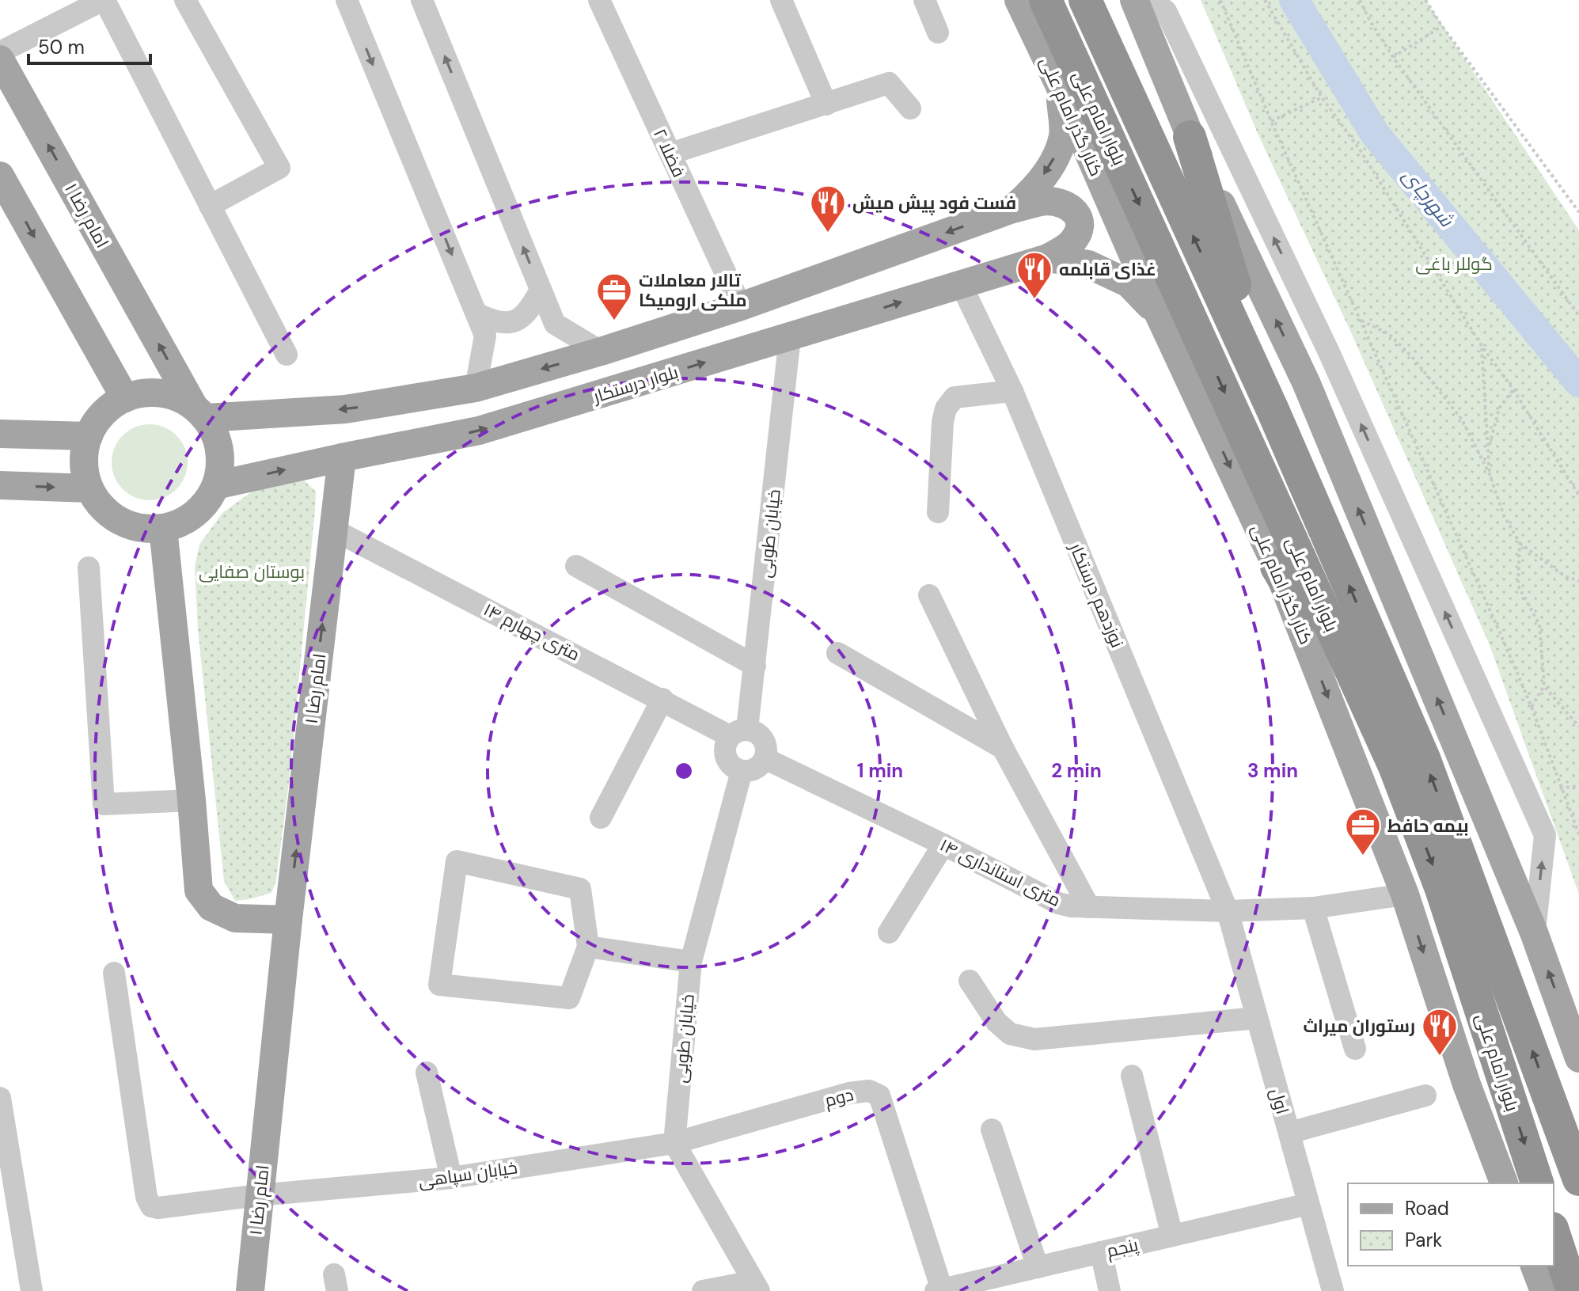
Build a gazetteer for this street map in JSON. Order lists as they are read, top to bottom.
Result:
{
  "streets": {
    "highway": ["بلوار امام علی"],
    "main road": ["کنار گذر امام علی", "امام رضا ۱", "بلوار درستکار"],
    "street": [
      "فضلا ۲",
      "خیابان طوبی",
      "نوزدهم درستکار",
      "۱۴ متری چهارم",
      "۱۴ متری استانداری",
      "دوم",
      "اول",
      "خیابان سپاهی",
      "پنجم"
    ]
  },
  "crossings": [
    ["کنار گذر امام علی", "۱۴ متری استانداری"],
    ["امام رضا ۱", "بلوار درستکار"],
    ["امام رضا ۱", "۱۴ متری چهارم"],
    ["امام رضا ۱", "خیابان سپاهی"],
    ["بلوار درستکار", "خیابان طوبی"],
    ["بلوار درستکار", "نوزدهم درستکار"],
    ["خیابان طوبی", "۱۴ متری چهارم"],
    ["خیابان طوبی", "۱۴ متری استانداری"],
    ["خیابان طوبی", "دوم"],
    ["خیابان طوبی", "خیابان سپاهی"],
    ["نوزدهم درستکار", "۱۴ متری استانداری"],
    ["نوزدهم درستکار", "اول"],
    ["۱۴ متری چهارم", "۱۴ متری استانداری"],
    ["۱۴ متری استانداری", "اول"],
    ["دوم", "خیابان سپاهی"],
    ["دوم", "پنجم"],
    ["اول", "پنجم"]
  ],
  "water": ["شهرچای"],
  "parks": ["گوللر باغی", "بوستان صفایی"],
  "places": {
    "restaurant": ["فست فود پیش میش", "غذای قابلمه", "رستوران میراث"],
    "office": ["تالار معاملات ملکی ارومیکا", "بیمه حافط"]
  },
  "legend": ["Road", "Park"],
  "scale_bar": "50 m",
  "rings": ["1 min", "2 min", "3 min"]
}
